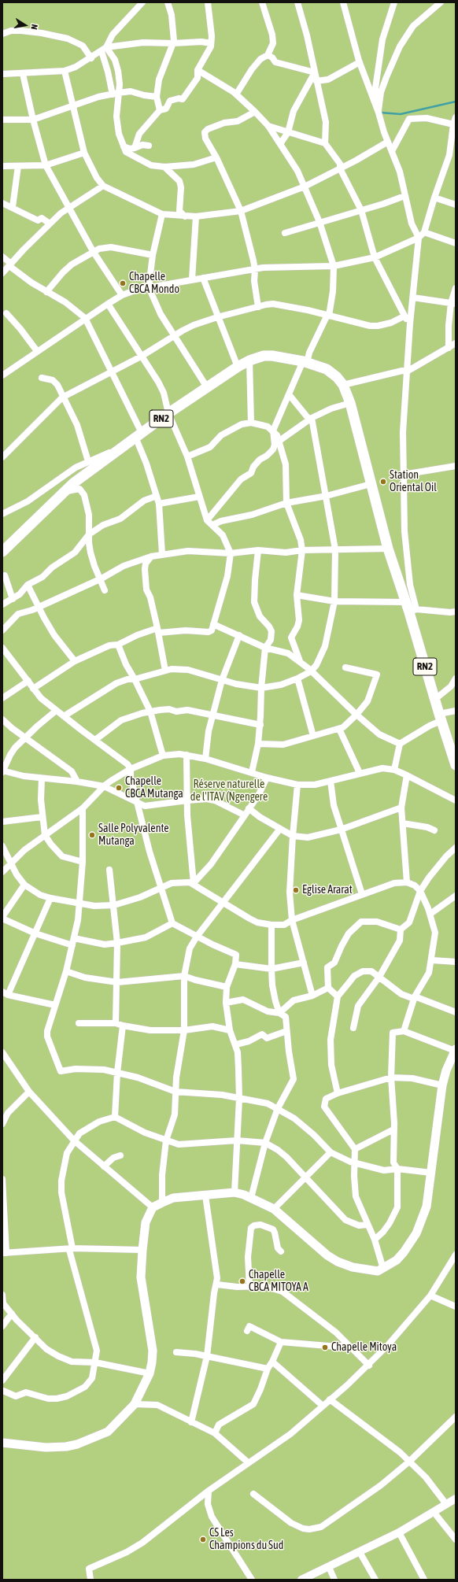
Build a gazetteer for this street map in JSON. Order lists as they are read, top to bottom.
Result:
{
  "streets": {
    "highway": ["RN2"]
  },
  "parks": ["Réserve naturelle de l'ITAV (Ngengere"],
  "places": [
    "Chapelle CBCA Mondo",
    "Station Oriental Oil",
    "Chapelle CBCA Mutanga",
    "Salle Polyvalente Mutanga",
    "Eglise Ararat",
    "Chapelle CBCA MITOYA A",
    "Chapelle Mitoya",
    "CS Les Champions du Sud"
  ],
  "north": "right"
}
